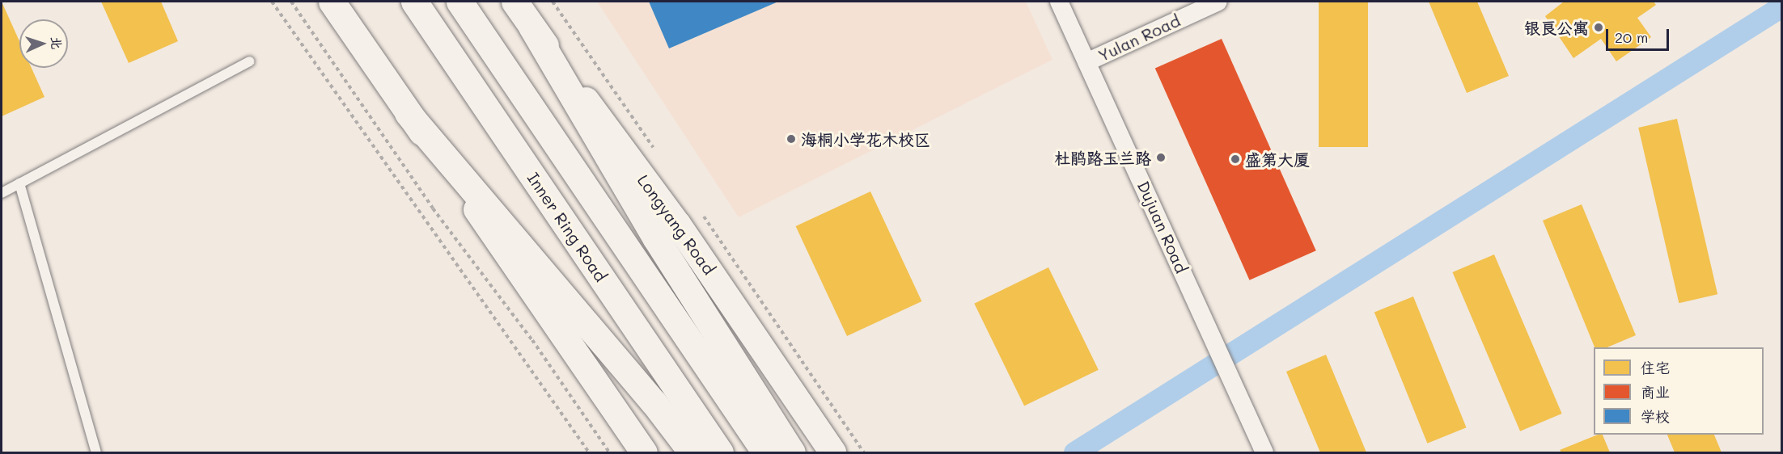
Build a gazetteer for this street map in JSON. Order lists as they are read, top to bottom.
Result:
{
  "streets": {
    "main road": ["Longyang Road", "Inner Ring Road"],
    "street": ["Yulan Road", "Dujuan Road"]
  },
  "crossings": [
    ["Yulan Road", "Dujuan Road"]
  ],
  "places": [
    "银良公寓",
    "海桐小学花木校区",
    "杜鹃路玉兰路",
    "盛第大厦"
  ],
  "legend": ["住宅", "商业", "学校"],
  "scale_bar": "20 m",
  "north": "right"
}
